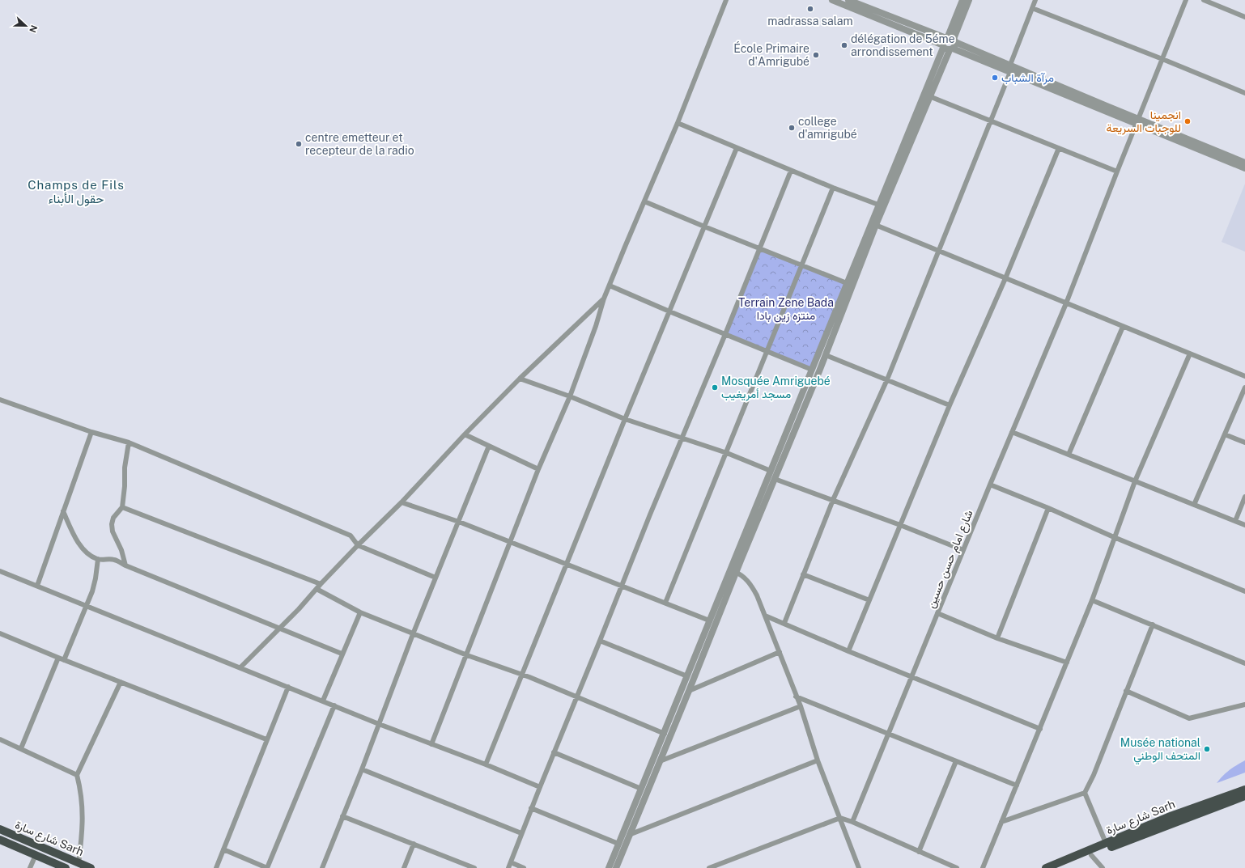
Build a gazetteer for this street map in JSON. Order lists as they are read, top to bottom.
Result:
{
  "streets": {
    "highway": ["شارع سارة Sarh"],
    "street": ["شارع امام حسن حسين"]
  },
  "districts": ["Champs de Fils حقول الأبناء"],
  "parks": ["Terrain Zene Bada منتزه زين بادا"],
  "places": [
    "madrassa salam",
    "délégation de 5éme arrondissement",
    "École Primaire d'Amrigubé",
    "مرآة الشباب",
    "انجمينا للوجبات السريعة",
    "college d'amrigubé",
    "centre emetteur et recepteur de la radio",
    "Mosquée Amriguebé مسجد أمريغيب",
    "Musée national المتحف الوطني"
  ],
  "north": "right"
}
